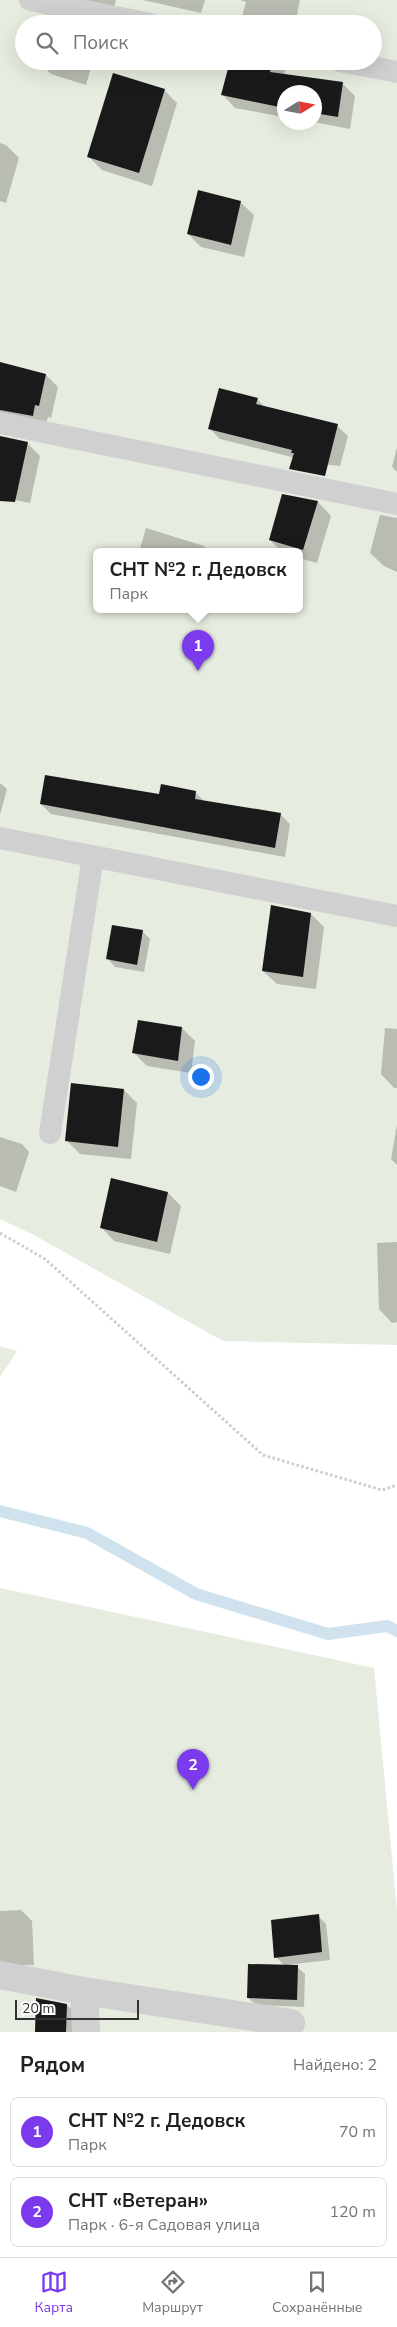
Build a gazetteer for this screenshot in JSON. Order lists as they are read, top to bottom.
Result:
{
  "scale_bar": "20 m",
  "north": "right",
  "page": {
    "search": "Поиск",
    "popup": ["СНТ №2 г. Дедовск", "Парк"],
    "pins": ["1", "2"],
    "scale": "20 m",
    "heading": ["Рядом", "Найдено: 2"],
    "list": [
      {
        "mark": "1",
        "name": "СНТ №2 г. Дедовск",
        "note": "Парк",
        "value": "70 m"
      },
      {
        "mark": "2",
        "name": "СНТ «Ветеран»",
        "note": "Парк · 6-я Садовая улица",
        "value": "120 m"
      }
    ],
    "nav": ["Карта", "Маршрут", "Сохранённые"]
  }
}
